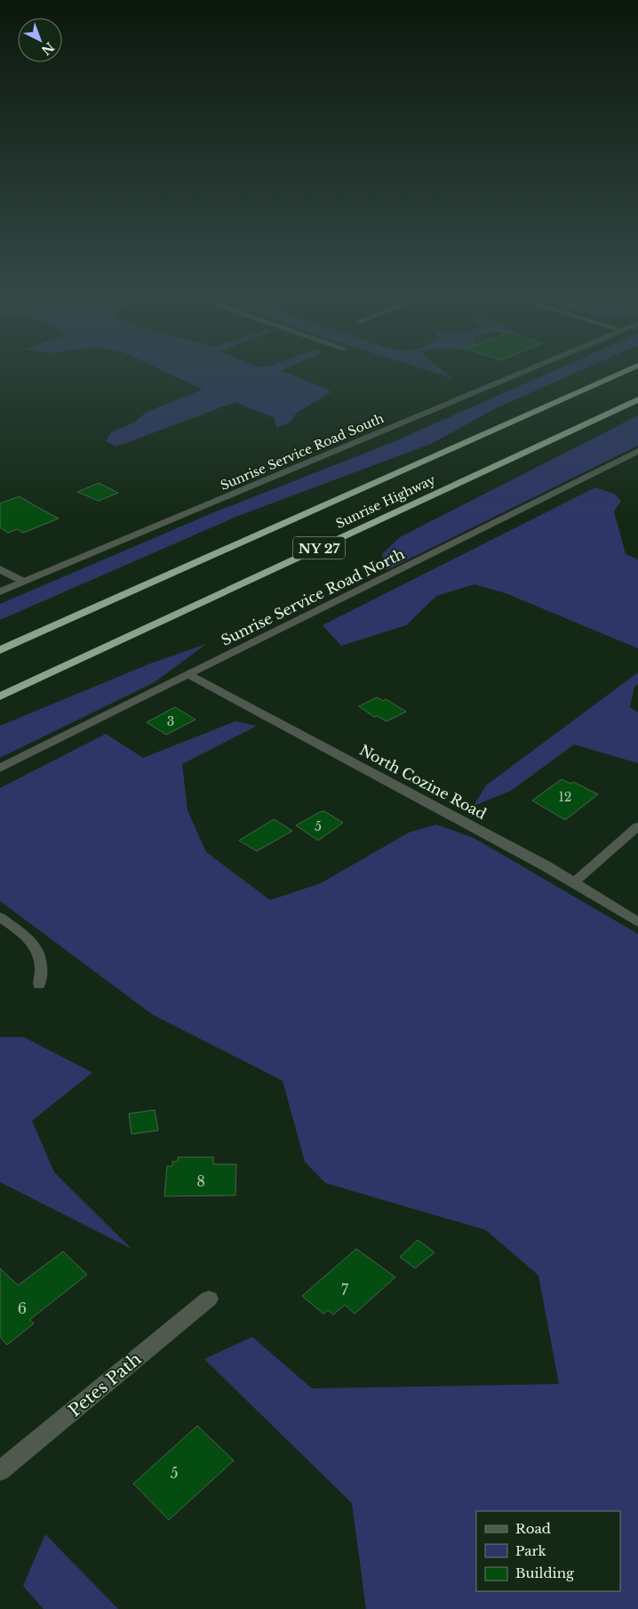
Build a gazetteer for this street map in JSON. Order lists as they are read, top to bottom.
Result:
{
  "streets": {
    "highway": ["Sunrise Highway", "NY 27"],
    "street": [
      "Sunrise Service Road South",
      "Sunrise Service Road North",
      "North Cozine Road",
      "Petes Path"
    ]
  },
  "crossings": [
    ["Sunrise Service Road North", "North Cozine Road"]
  ],
  "house_numbers": [
    "3",
    "12",
    "5",
    "8",
    "7",
    "6",
    "5"
  ],
  "legend": ["Road", "Park", "Building"],
  "north": "bottom right"
}
